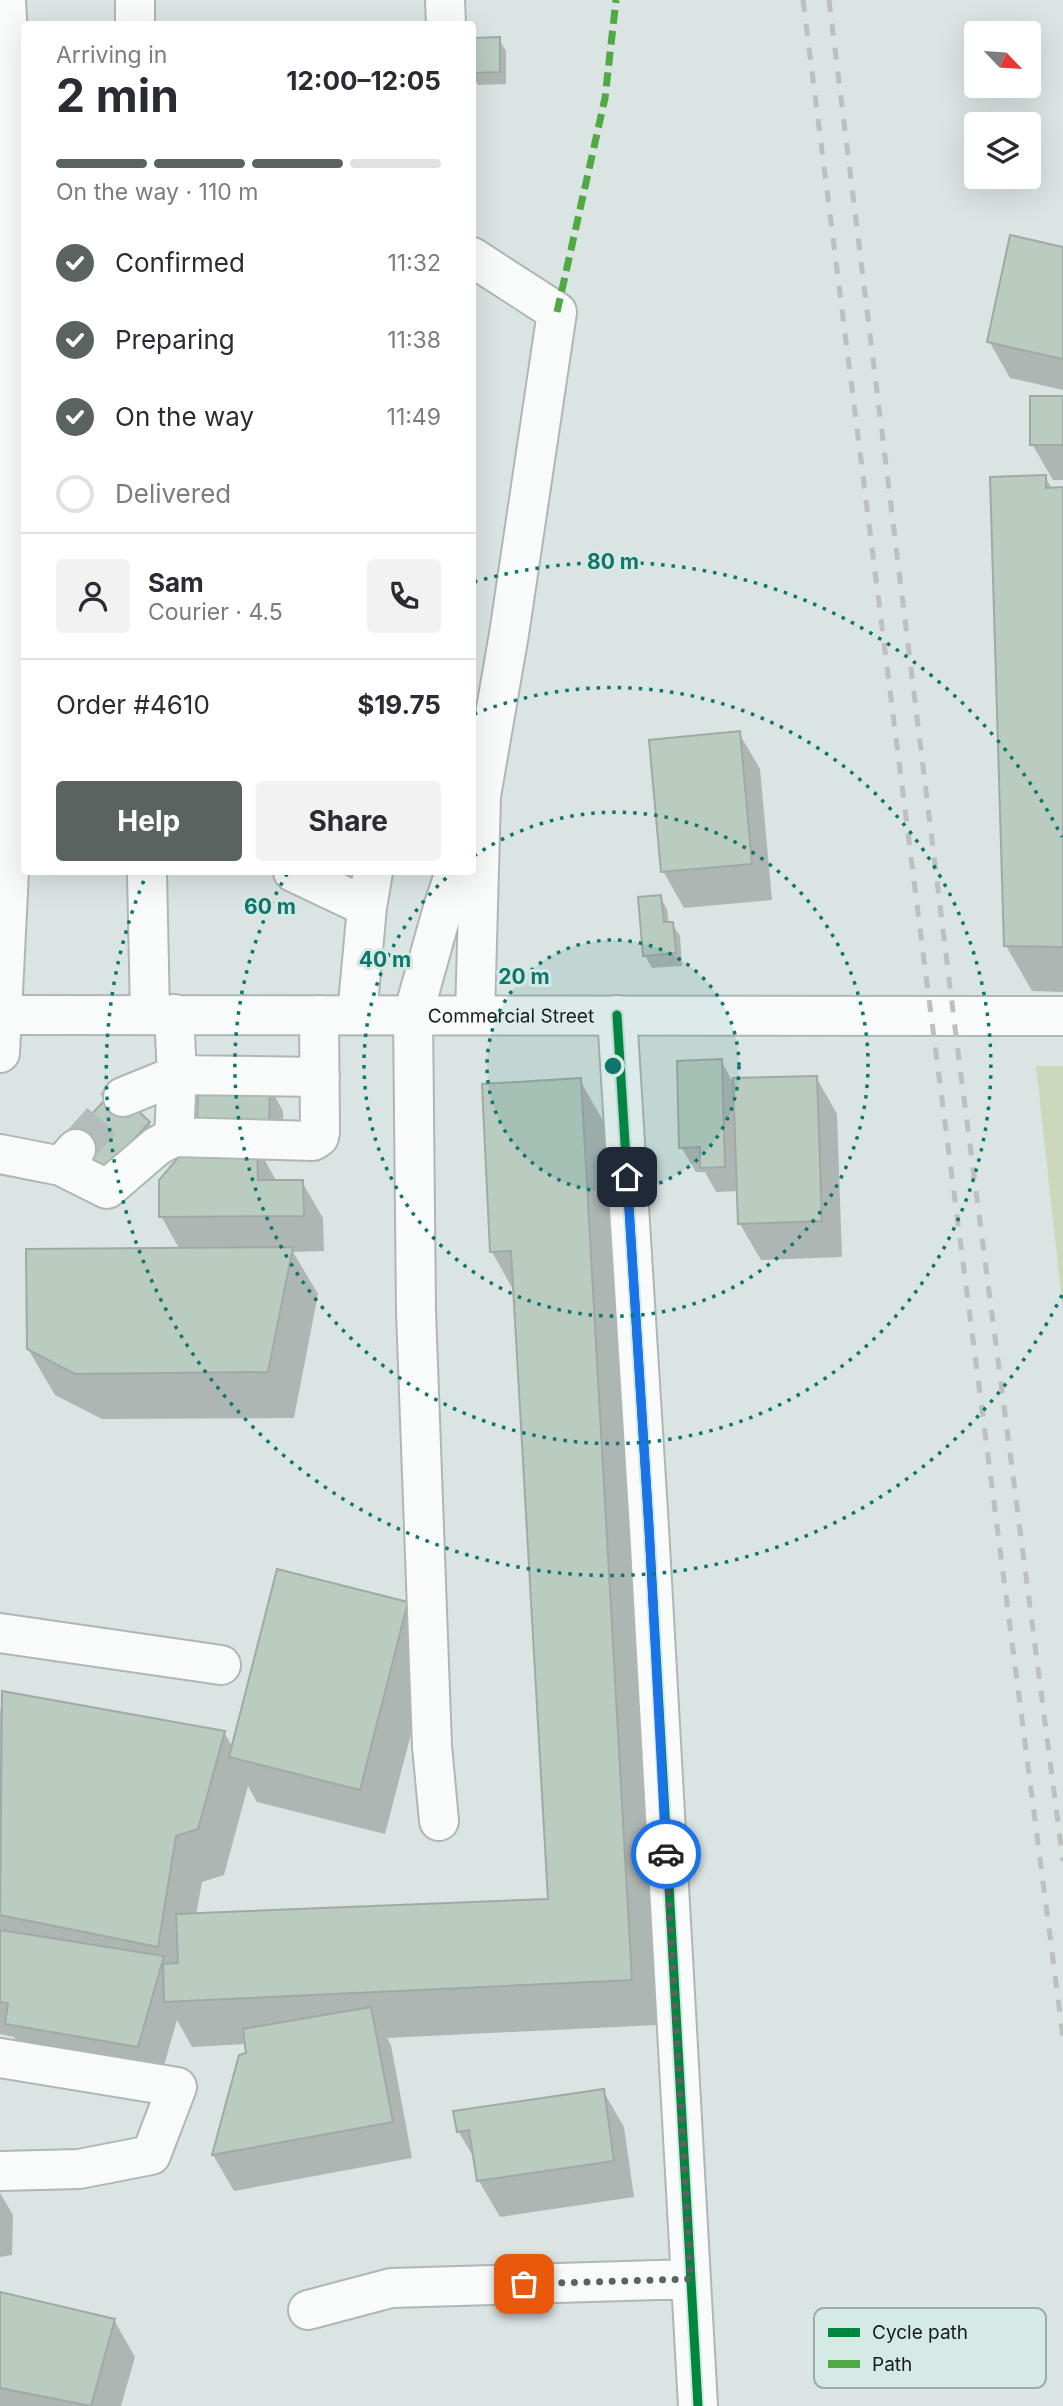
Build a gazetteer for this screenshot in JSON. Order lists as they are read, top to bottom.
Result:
{
  "streets": {
    "main road": ["Commercial Street"]
  },
  "legend": ["Cycle path", "Path"],
  "north": "bottom right",
  "page": {
    "heading": ["2 min", "Arriving in", "12:00–12:05"],
    "panel": [
      "Sam",
      "Courier · 4.5",
      "Order #4610",
      "$19.75"
    ],
    "bar": "On the way · 110 m",
    "list": [
      ["Confirmed", "11:32"],
      ["Preparing", "11:38"],
      ["On the way", "11:49"],
      "Delivered"
    ],
    "buttons": ["Help", "Share"]
  },
  "rings": [
    "80 m",
    "60 m",
    "40 m",
    "20 m"
  ]
}
